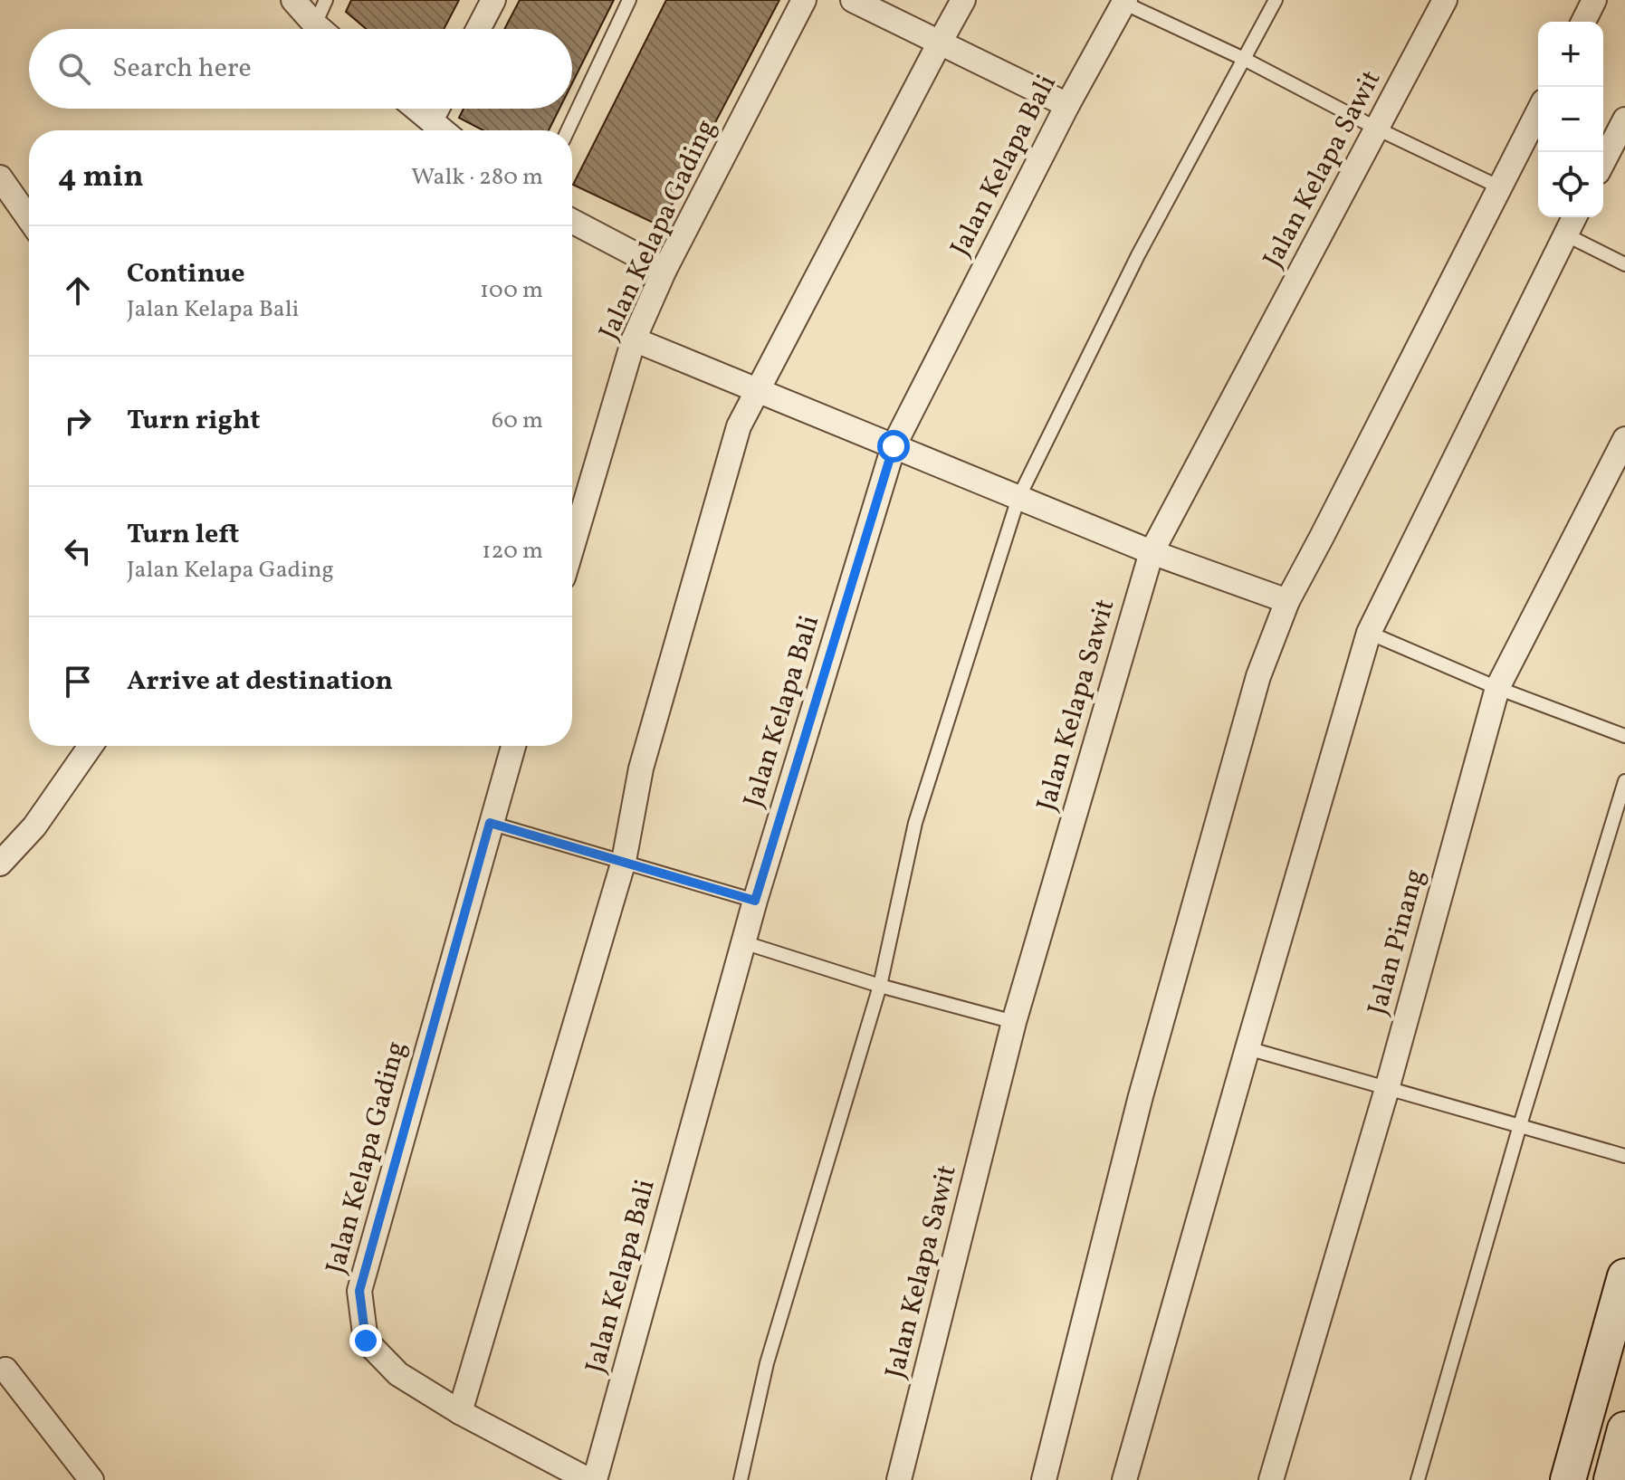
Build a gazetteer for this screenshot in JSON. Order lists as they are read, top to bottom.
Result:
{
  "streets": {
    "street": [
      "Jalan Kelapa Bali",
      "Jalan Kelapa Sawit",
      "Jalan Kelapa Gading",
      "Jalan Pinang"
    ]
  },
  "page": {
    "map_buttons": ["+", "−"],
    "search": "Search here",
    "heading": ["4 min", "Walk · 280 m"],
    "list": [
      ["Continue", "Jalan Kelapa Bali", "100 m"],
      ["Turn right", "60 m"],
      ["Turn left", "Jalan Kelapa Gading", "120 m"],
      "Arrive at destination"
    ]
  }
}
